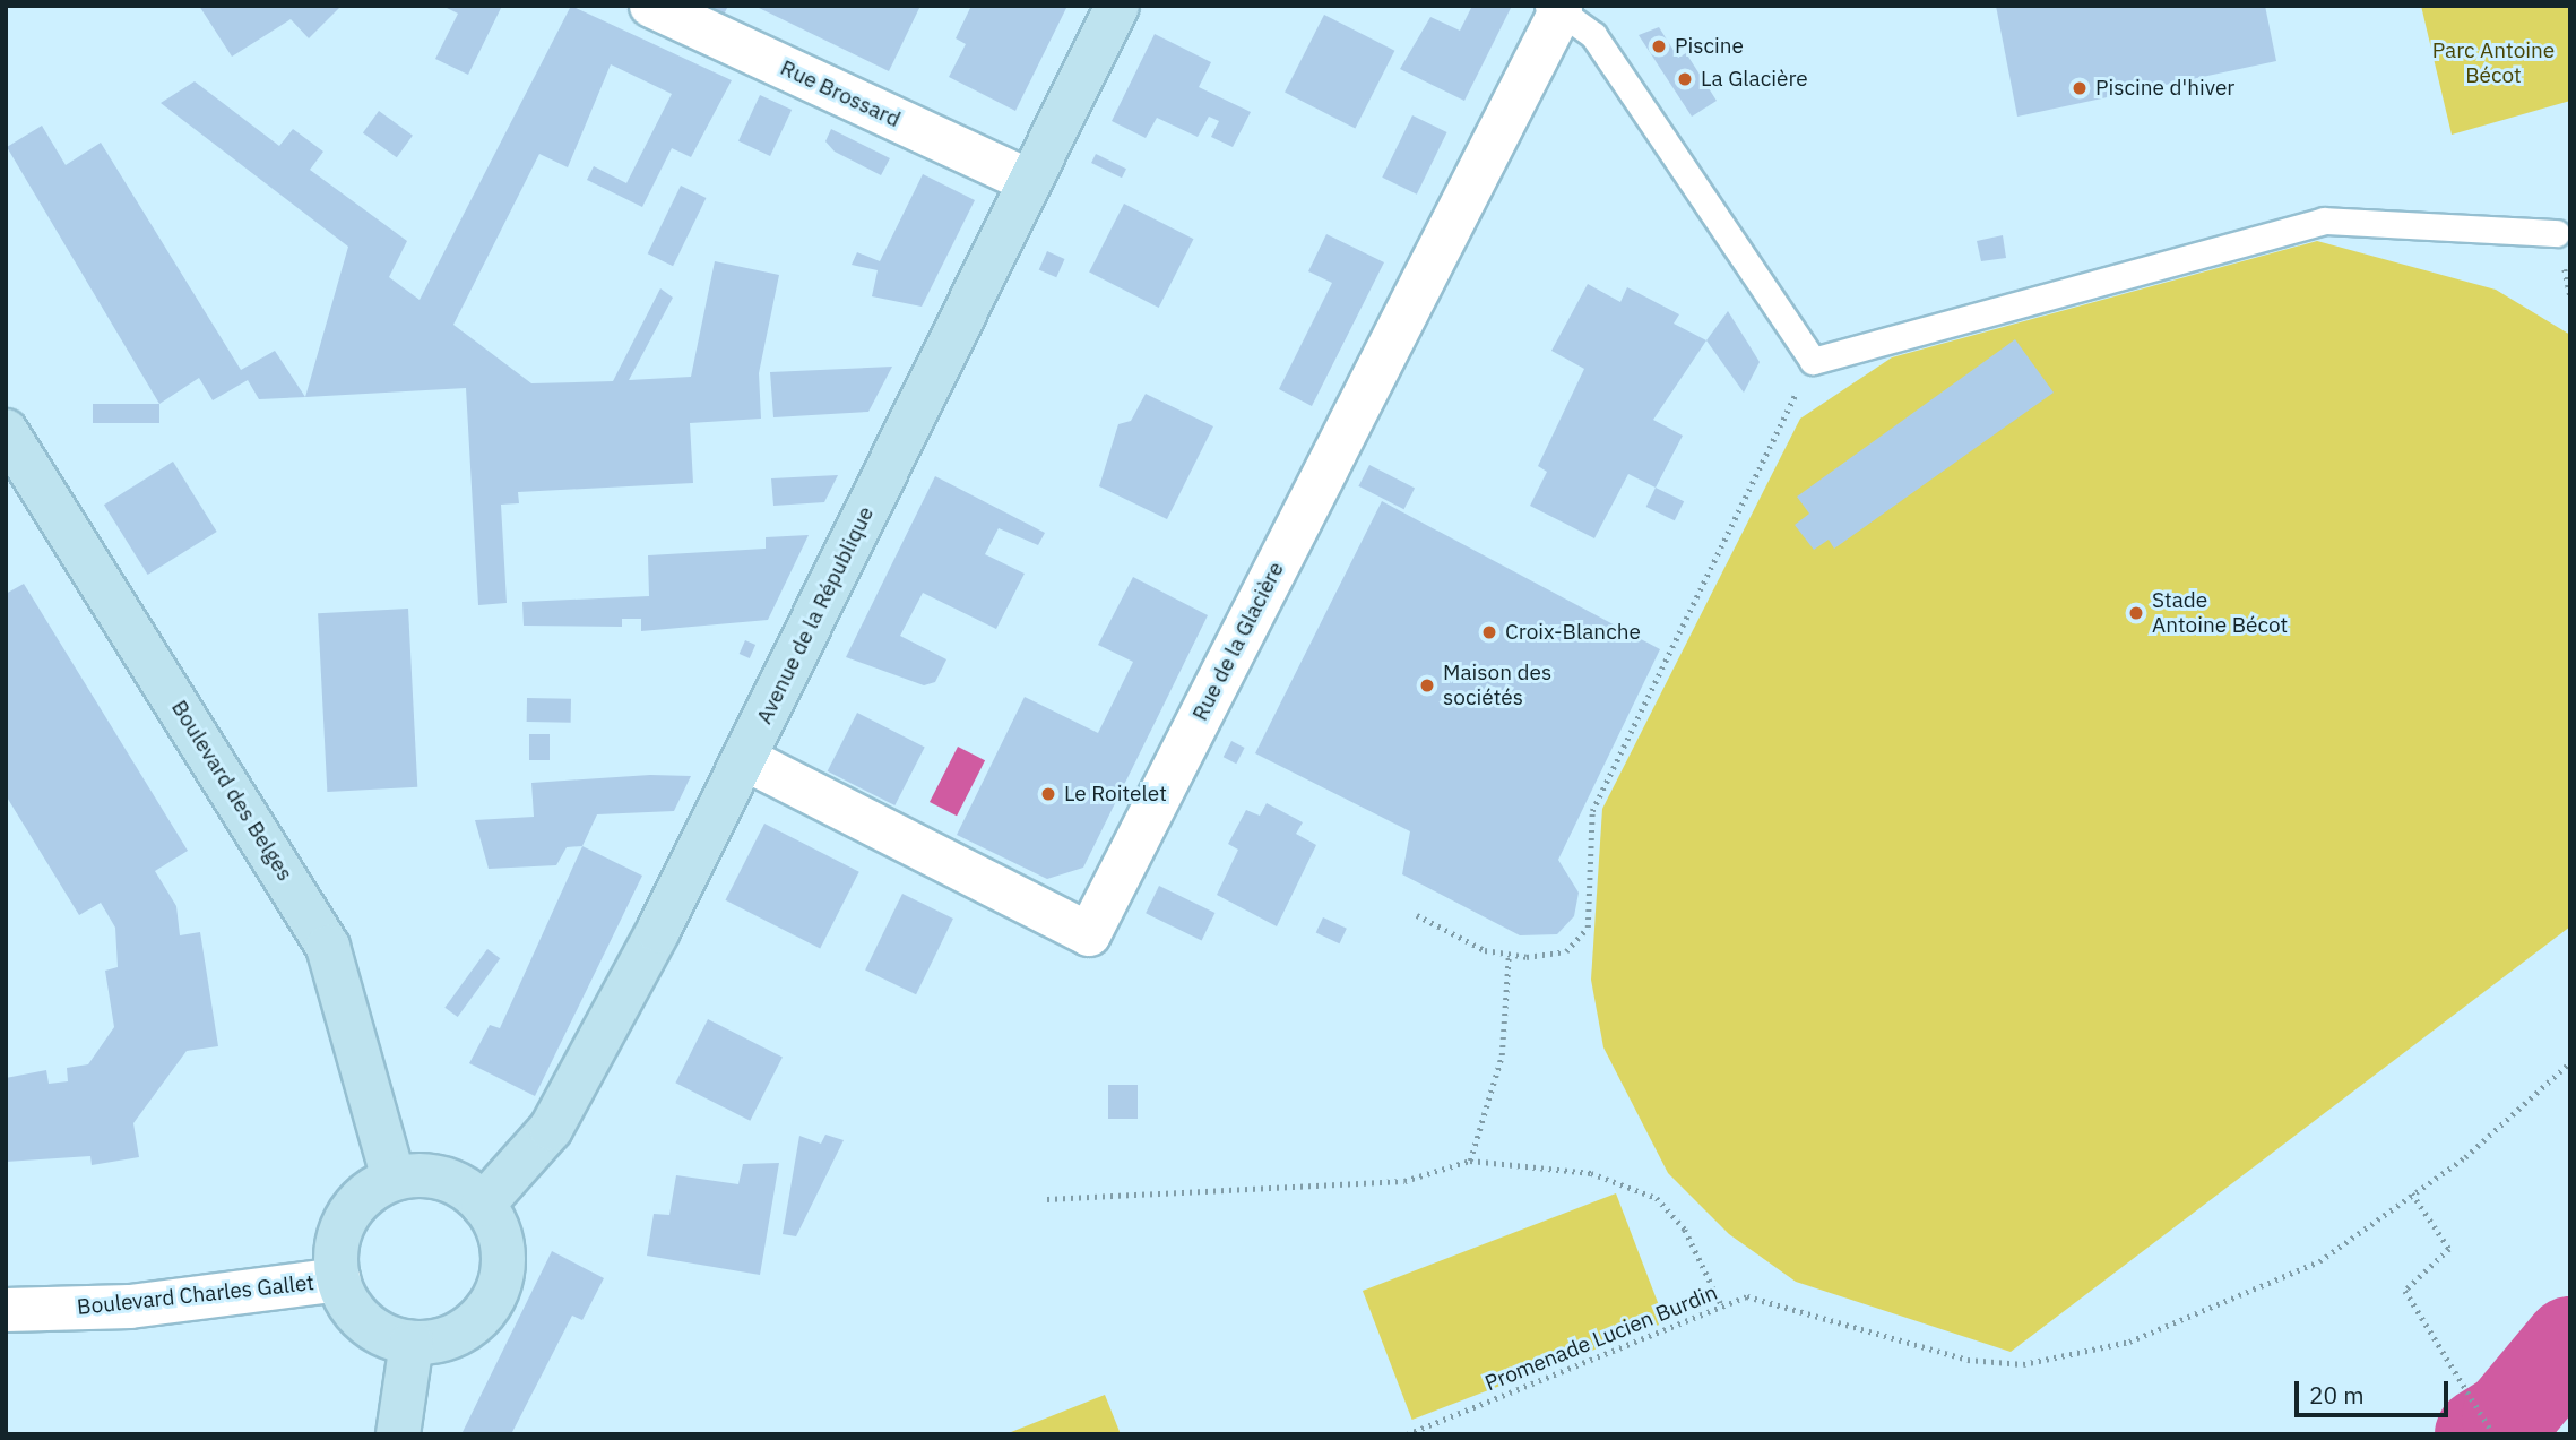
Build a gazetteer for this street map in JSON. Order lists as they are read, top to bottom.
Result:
{
  "streets": {
    "main road": ["Avenue de la République", "Boulevard des Belges"],
    "street": ["Rue Brossard", "Rue de la Glacière", "Boulevard Charles Gallet"],
    "path": ["Promenade Lucien Burdin"]
  },
  "crossings": [
    ["Rue Brossard", "Avenue de la République"],
    ["Avenue de la République", "Rue de la Glacière"],
    ["Avenue de la République", "Boulevard des Belges"],
    ["Avenue de la République", "Boulevard Charles Gallet"],
    ["Boulevard des Belges", "Boulevard Charles Gallet"]
  ],
  "parks": ["Parc Antoine Bécot"],
  "places": [
    "Piscine",
    "La Glacière",
    "Piscine d'hiver",
    "Stade Antoine Bécot",
    "Croix-Blanche",
    "Maison des sociétés",
    "Le Roitelet"
  ],
  "scale_bar": "20 m"
}
